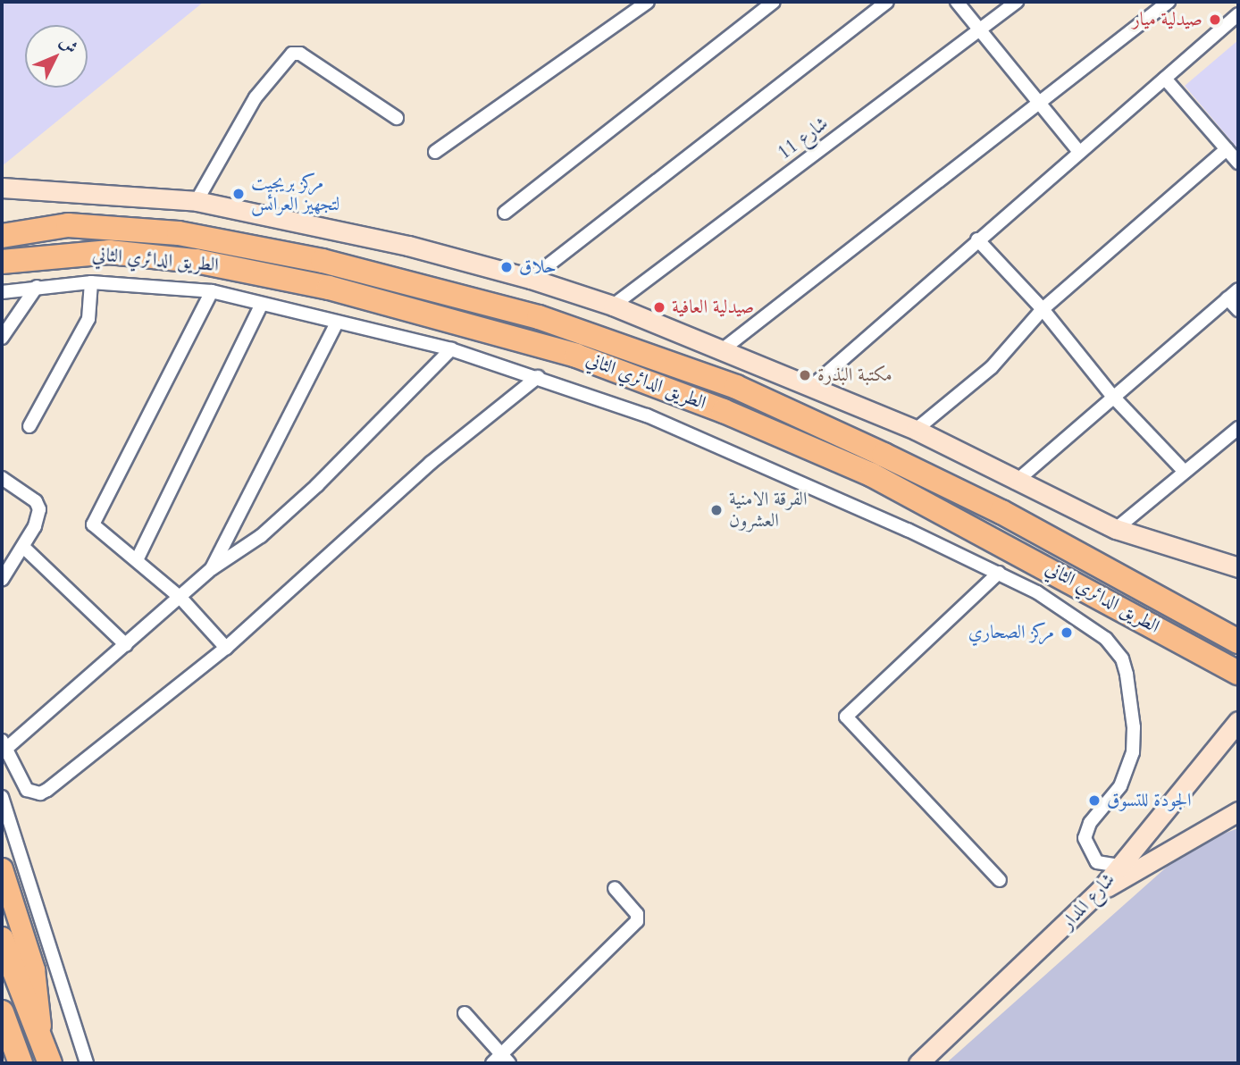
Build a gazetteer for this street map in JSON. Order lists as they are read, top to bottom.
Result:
{
  "streets": {
    "highway": ["الطريق الدائري الثاني"],
    "street": ["شارع 11", "شارع المدار"]
  },
  "places": [
    "صيدلية ميار",
    "مركز بريجيت لتجهيز العرائس",
    "حلاق",
    "صيدلية العافية",
    "مكتبة البذرة",
    "الفرقة الامنية العشرون",
    "مركز الصحاري",
    "الجودة للتسوق"
  ],
  "north": "top right"
}
